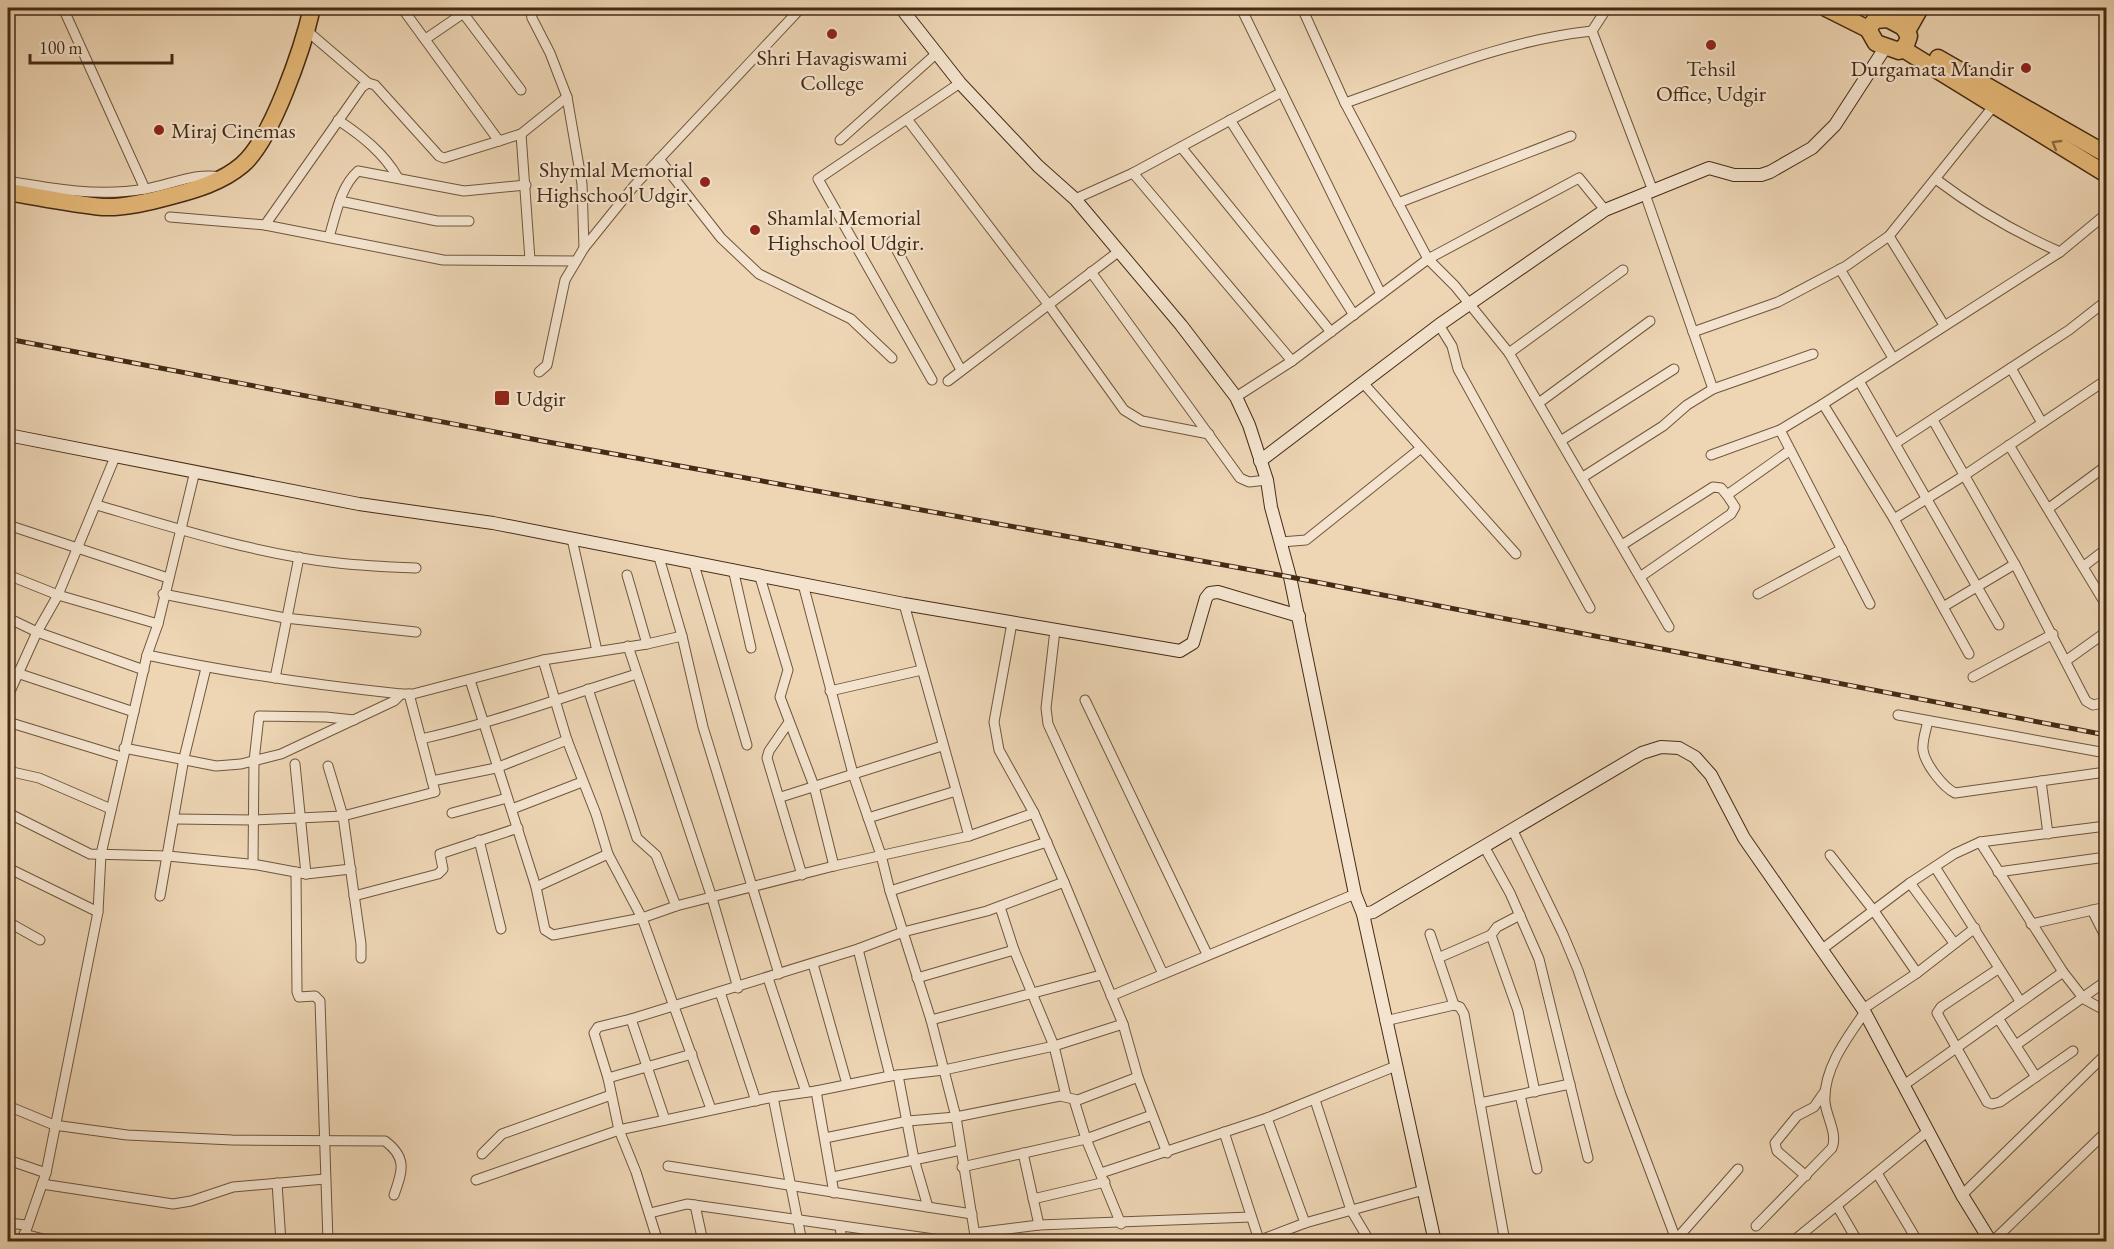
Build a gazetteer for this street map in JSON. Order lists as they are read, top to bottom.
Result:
{
  "places": {
    "other": [
      "Shri Havagiswami College",
      "Tehsil Office, Udgir",
      "Durgamata Mandir",
      "Miraj Cinemas",
      "Shymlal Memorial Highschool Udgir.",
      "Shamlal Memorial Highschool Udgir."
    ],
    "transit": ["Udgir"]
  },
  "scale_bar": "100 m"
}
